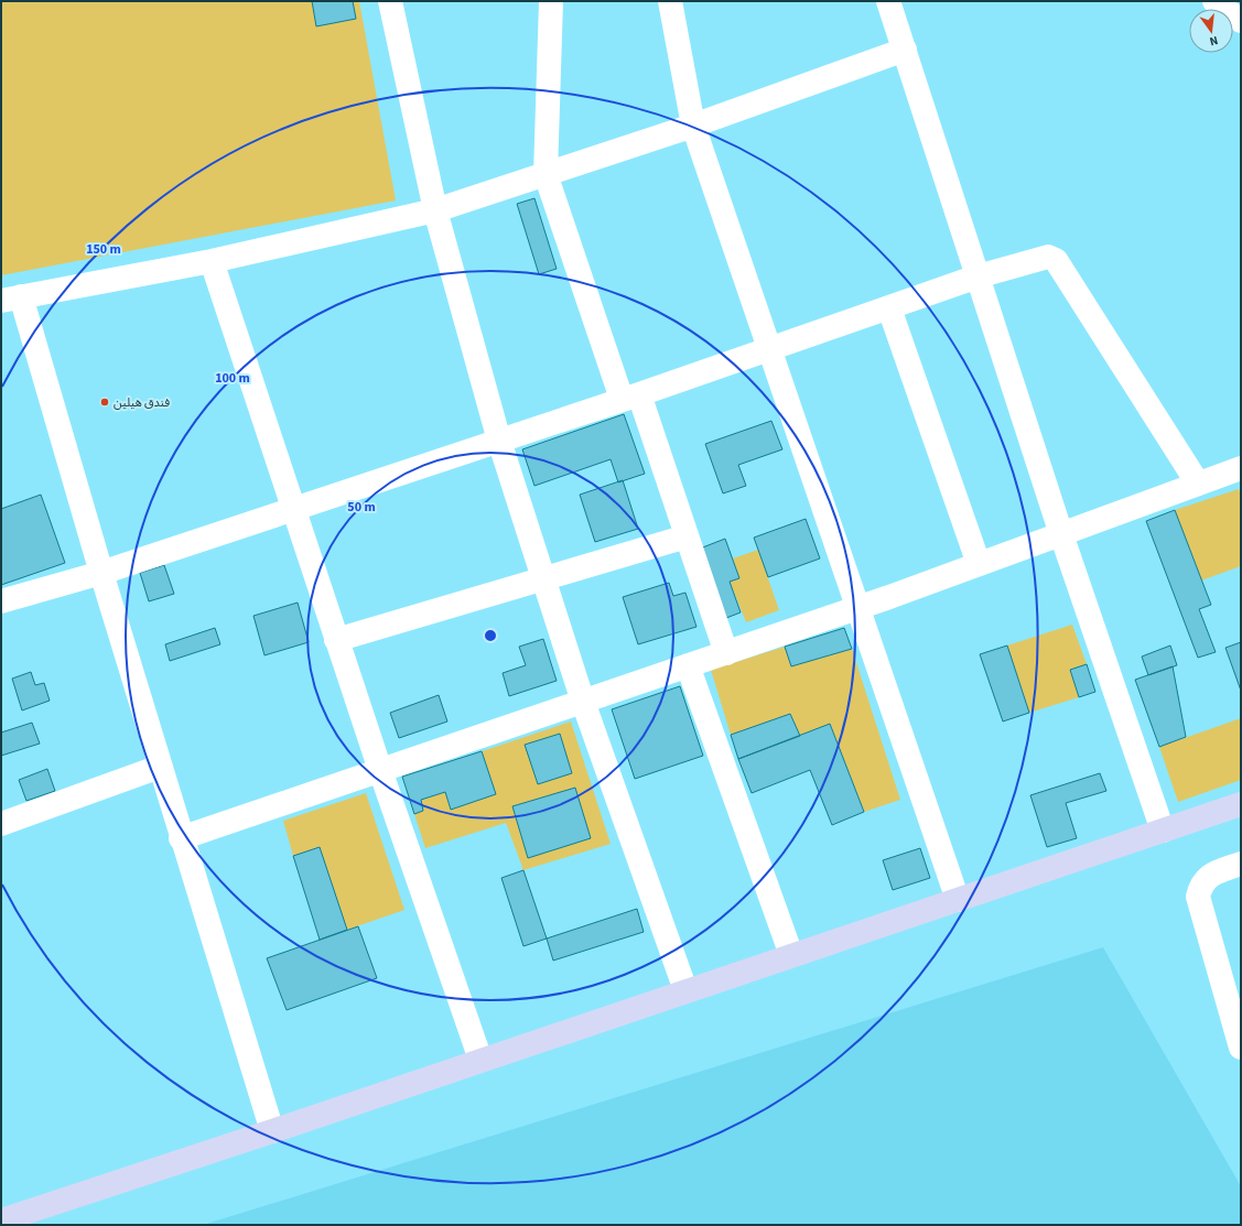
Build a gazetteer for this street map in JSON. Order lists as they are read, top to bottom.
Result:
{
  "places": ["فندق هيلين"],
  "north": "bottom",
  "rings": ["150 m", "100 m", "50 m"]
}
